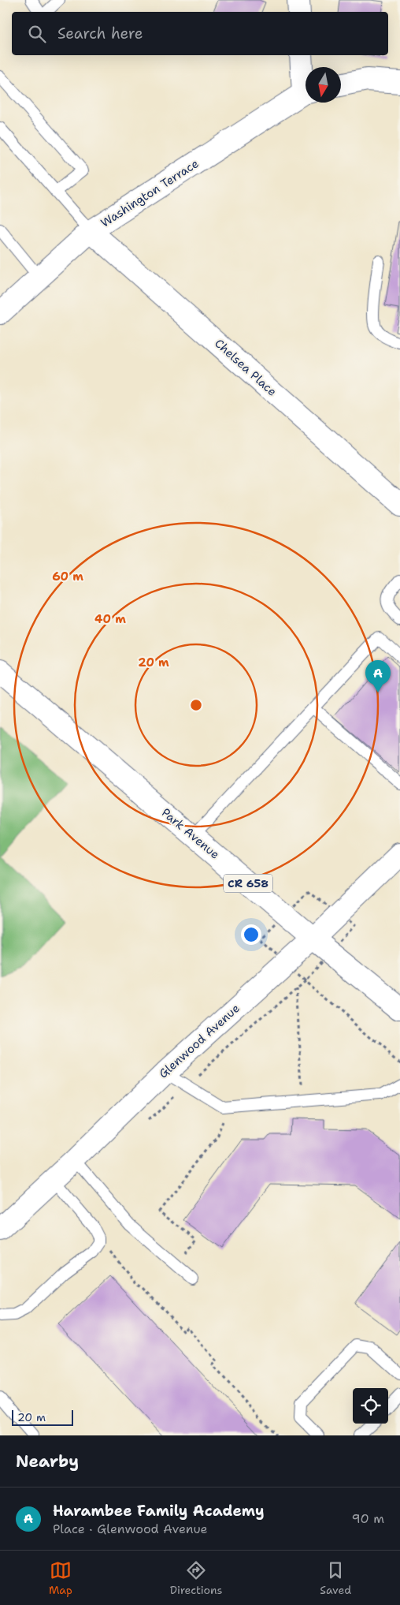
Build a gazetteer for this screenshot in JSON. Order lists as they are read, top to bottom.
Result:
{
  "streets": {
    "street": [
      "Washington Terrace",
      "Chelsea Place",
      "Park Avenue",
      "CR 658",
      "Glenwood Avenue"
    ]
  },
  "crossings": [
    ["Washington Terrace", "Chelsea Place"],
    ["Park Avenue", "Glenwood Avenue"]
  ],
  "scale_bar": "20 m",
  "north": "bottom",
  "page": {
    "search": "Search here",
    "pins": "A",
    "scale": "20 m",
    "heading": "Nearby",
    "list": [
      {
        "mark": "A",
        "name": "Harambee Family Academy",
        "note": "Place · Glenwood Avenue",
        "value": "90 m"
      }
    ],
    "nav": ["Map", "Directions", "Saved"]
  },
  "rings": ["60 m", "40 m", "20 m"]
}
